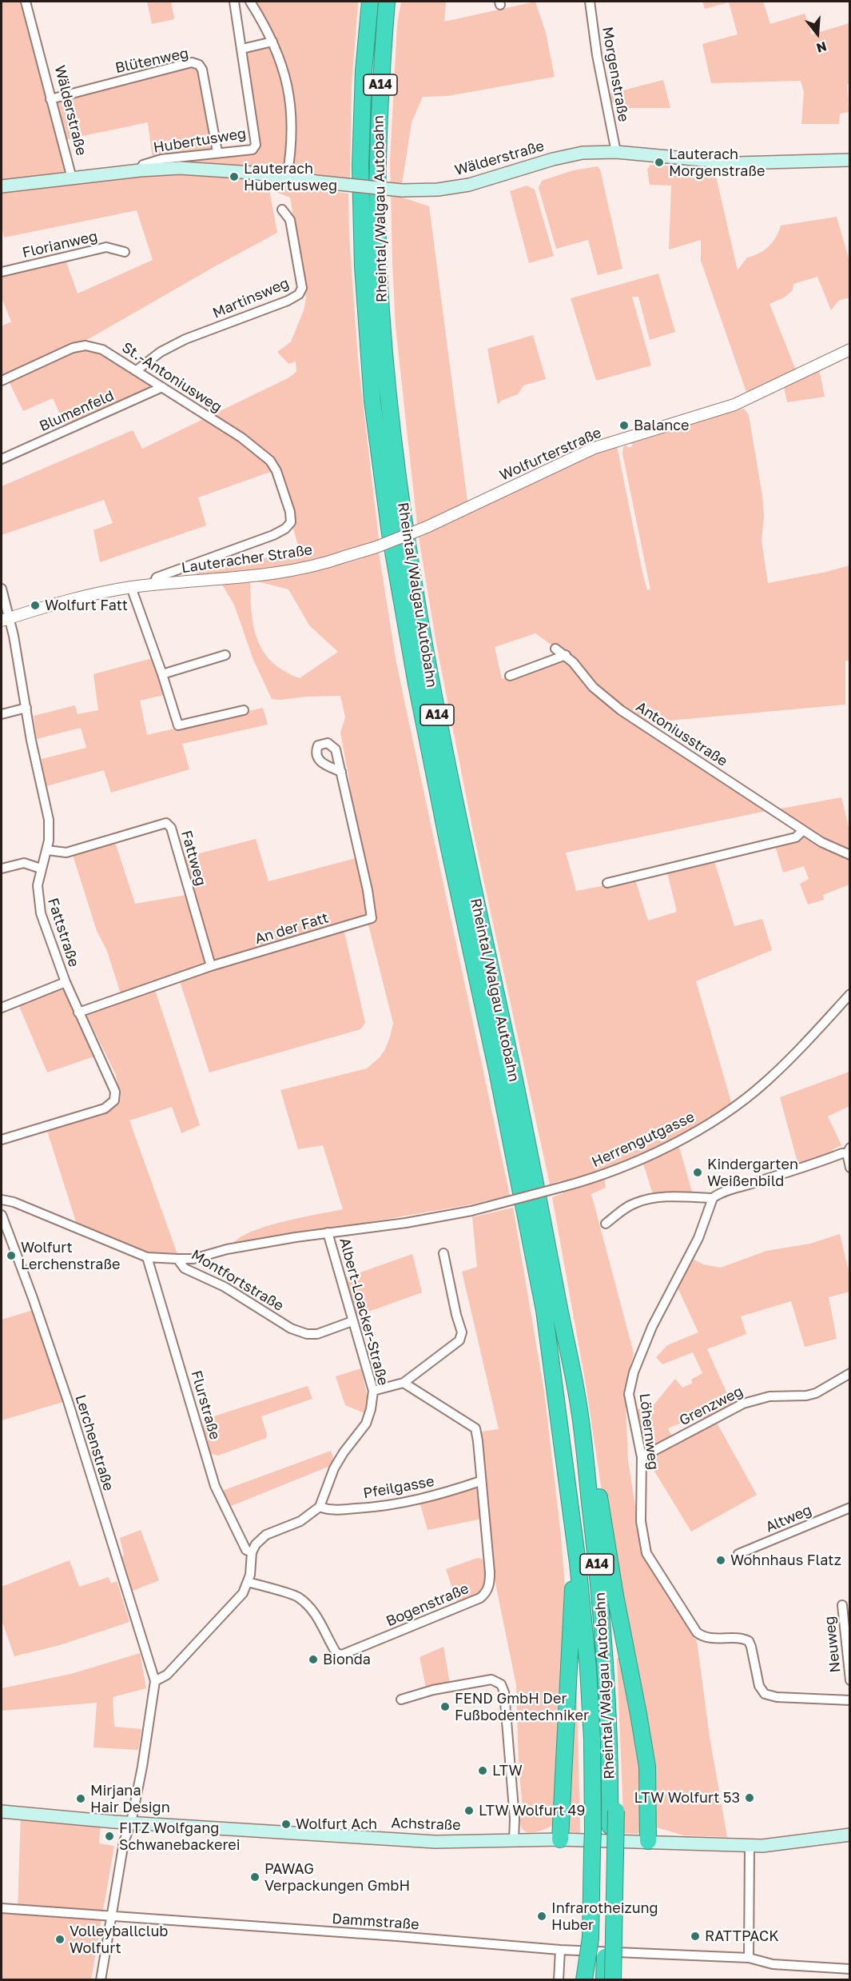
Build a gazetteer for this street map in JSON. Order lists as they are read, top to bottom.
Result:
{
  "streets": {
    "highway": ["A14", "Rheintal/Walgau Autobahn"],
    "main road": ["Wälderstraße", "Achstraße"],
    "street": [
      "Blütenweg",
      "Morgenstraße",
      "Hubertusweg",
      "Florianweg",
      "Martinsweg",
      "St.-Antoniusweg",
      "Blumenfeld",
      "Wolfurterstraße",
      "Lauteracher Straße",
      "Antoniusstraße",
      "Fattweg",
      "An der Fatt",
      "Fattstraße",
      "Herrengutgasse",
      "Montfortstraße",
      "Albert-Loacker-Straße",
      "Flurstraße",
      "Grenzweg",
      "Löhernweg",
      "Lerchenstraße",
      "Pfeilgasse",
      "Altweg",
      "Bogenstraße",
      "Neuweg",
      "Dammstraße"
    ]
  },
  "crossings": [
    ["Blütenweg", "Wälderstraße"],
    ["Blütenweg", "Hubertusweg"],
    ["Morgenstraße", "Wälderstraße"],
    ["Wälderstraße", "Hubertusweg"],
    ["Martinsweg", "St.-Antoniusweg"],
    ["St.-Antoniusweg", "Blumenfeld"],
    ["St.-Antoniusweg", "Lauteracher Straße"],
    ["Wolfurterstraße", "Lauteracher Straße"],
    ["Lauteracher Straße", "Fattstraße"],
    ["Fattweg", "An der Fatt"],
    ["Fattweg", "Fattstraße"],
    ["An der Fatt", "Fattstraße"],
    ["Herrengutgasse", "Albert-Loacker-Straße"],
    ["Montfortstraße", "Albert-Loacker-Straße"],
    ["Montfortstraße", "Flurstraße"],
    ["Albert-Loacker-Straße", "Pfeilgasse"],
    ["Albert-Loacker-Straße", "Bogenstraße"],
    ["Grenzweg", "Löhernweg"],
    ["Pfeilgasse", "Bogenstraße"]
  ],
  "places": [
    "Lauterach Morgenstraße",
    "Lauterach Hubertusweg",
    "Balance",
    "Wolfurt Fatt",
    "Kindergarten Weißenbild",
    "Wolfurt Lerchenstraße",
    "Wohnhaus Flatz",
    "Bionda",
    "FEND GmbH Der Fußbodentechniker",
    "LTW",
    "LTW Wolfurt 53",
    "Mirjana Hair Design",
    "LTW Wolfurt 49",
    "Wolfurt Ach",
    "FITZ Wolfgang Schwanebackerei",
    "PAWAG Verpackungen GmbH",
    "Infrarotheizung Huber",
    "RATTPACK",
    "Volleyballclub Wolfurt"
  ],
  "north": "bottom"
}
